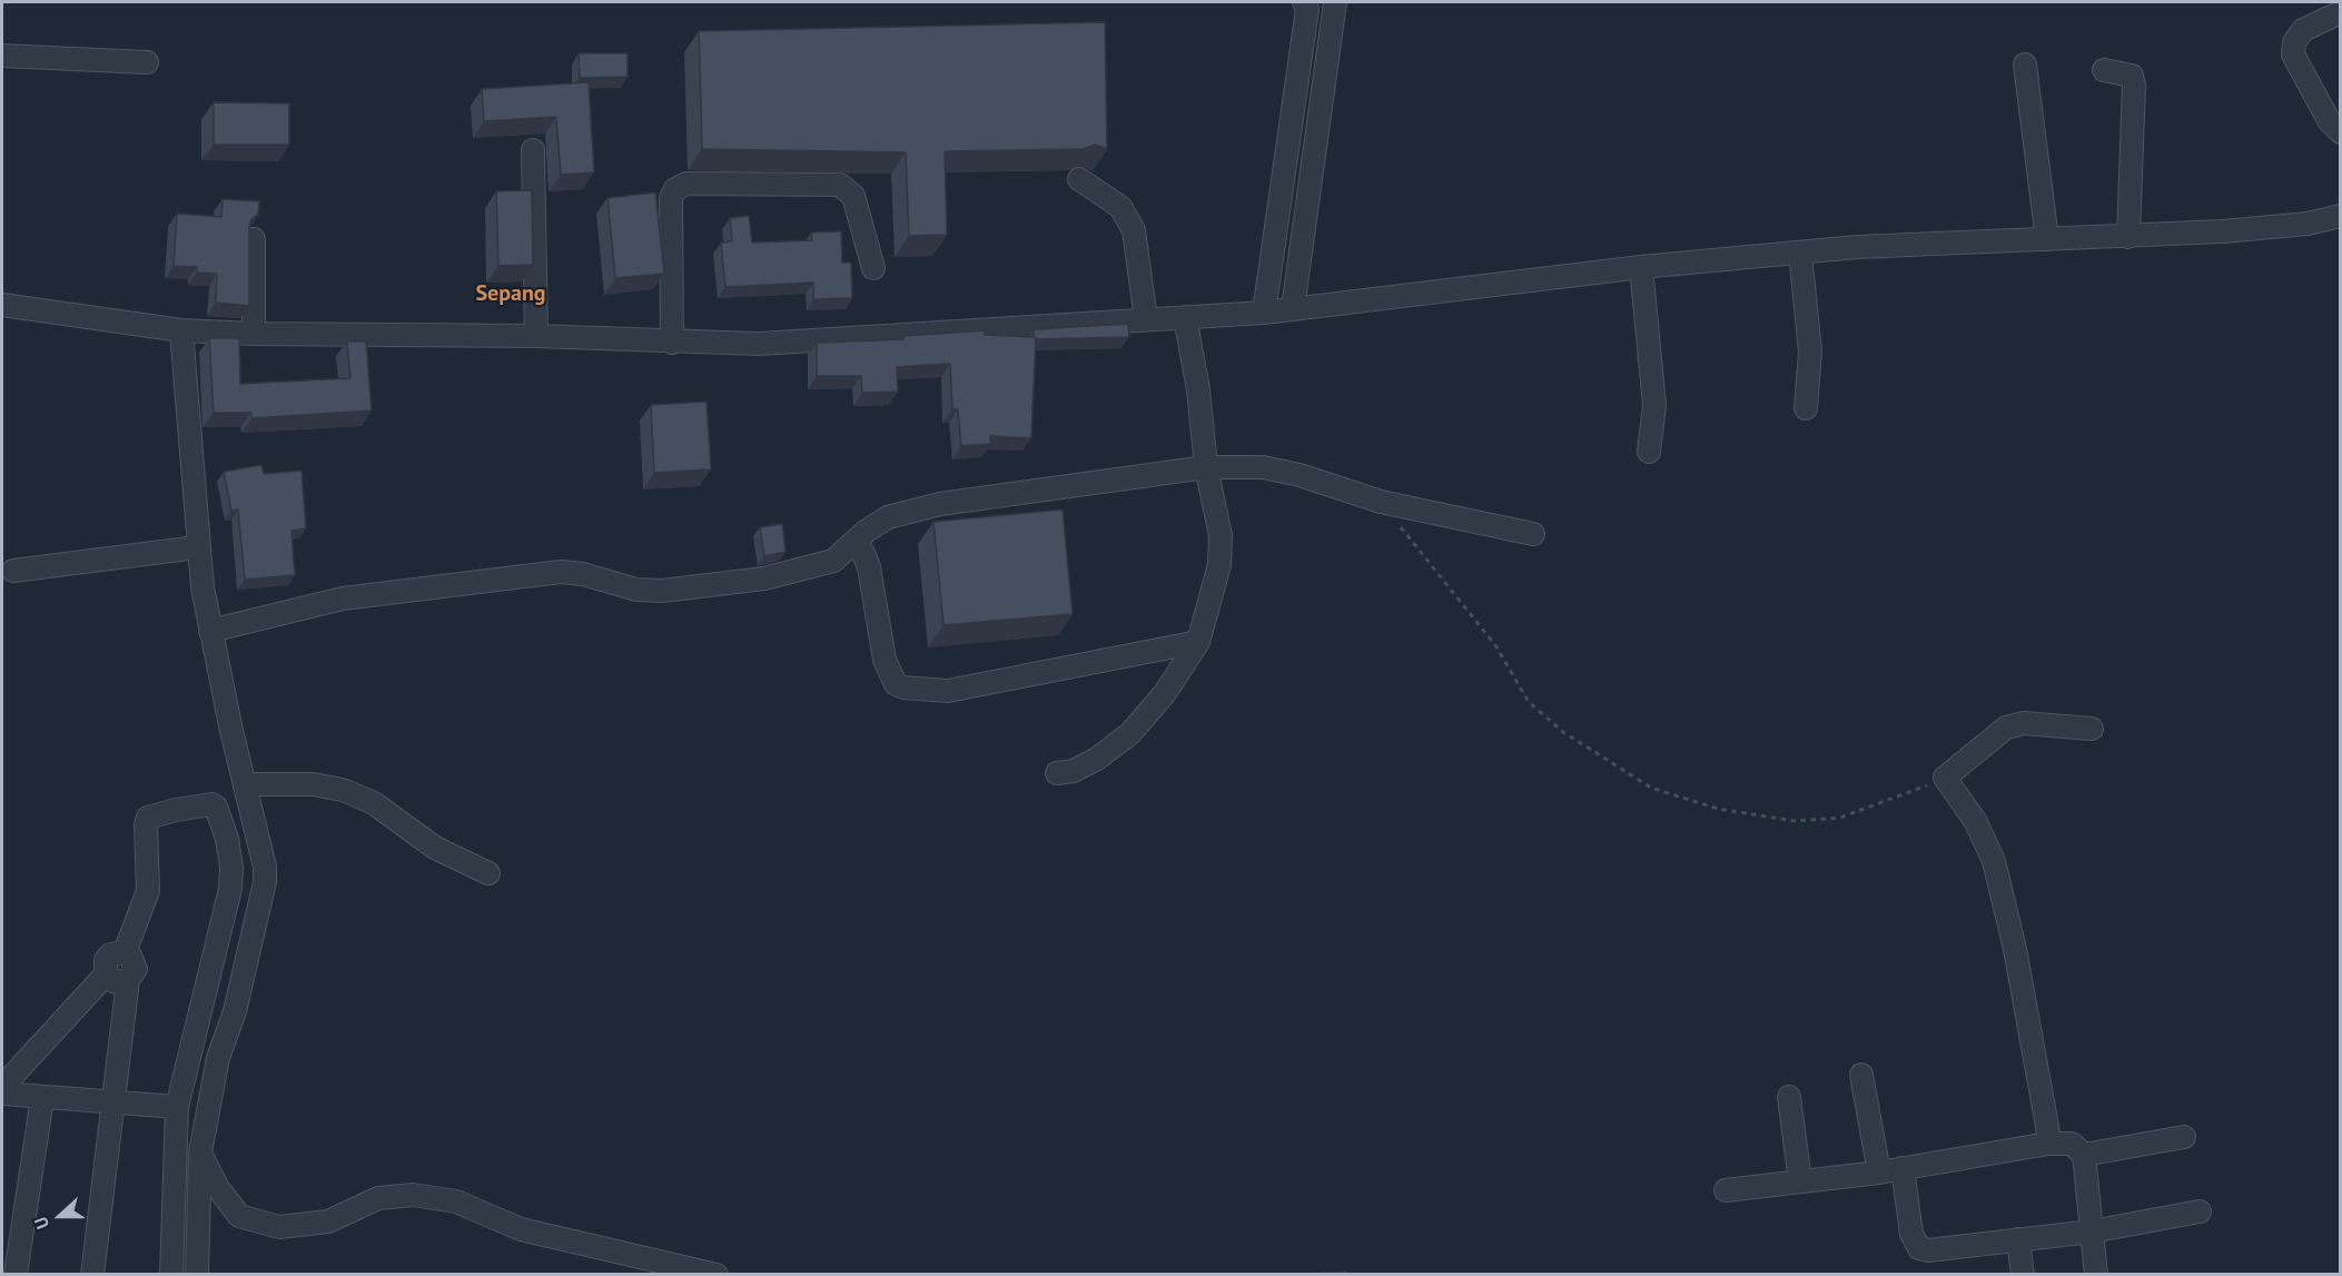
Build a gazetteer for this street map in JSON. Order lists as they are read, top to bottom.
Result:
{
  "districts": ["Sepang"],
  "north": "left"
}
